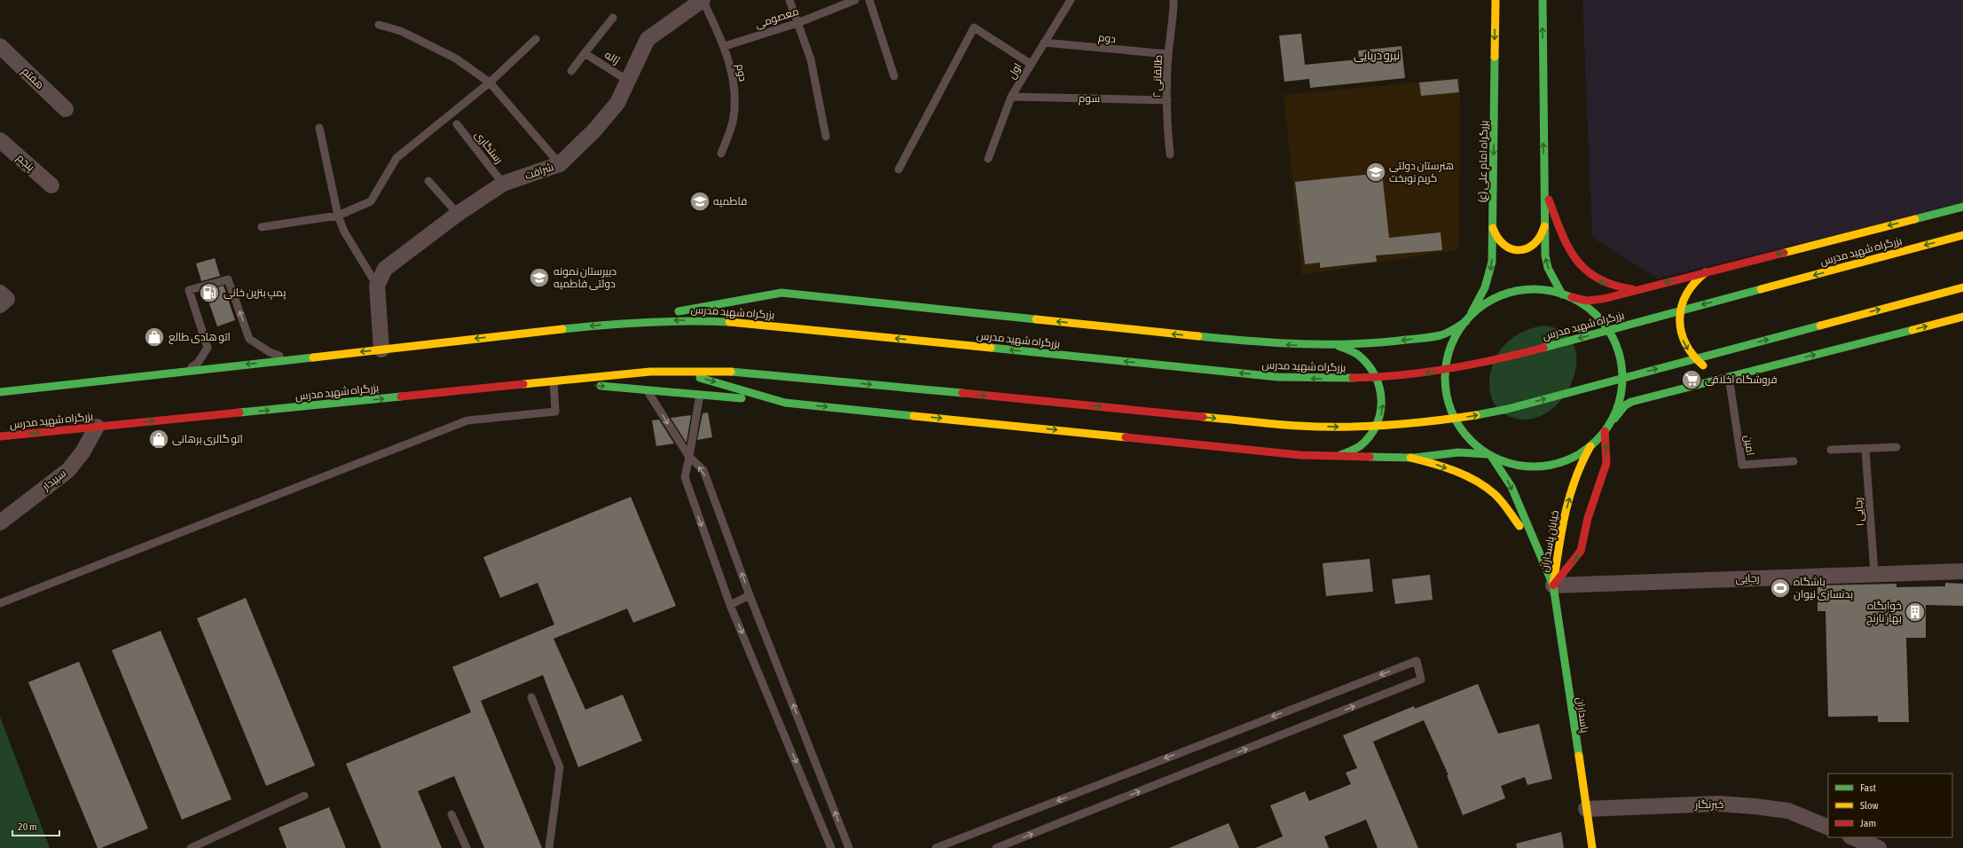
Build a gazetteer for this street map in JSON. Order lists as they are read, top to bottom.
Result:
{
  "streets": {
    "main road": [
      "بزرگراه امام علی (ع)",
      "بزرگراه شهید مدرس",
      "خیابان پاسداران",
      "پاسداران"
    ],
    "street": [
      "هفتم",
      "پنجم",
      "شرافت",
      "سپیدار",
      "رجایی",
      "خبرنگار"
    ],
    "lane": [
      "معصومی",
      "دوم",
      "ژاله",
      "اول",
      "طالقانی ۲",
      "سوم",
      "رستگاری",
      "امین",
      "رجایی ۱"
    ]
  },
  "crossings": [
    ["معصومی", "دوم"],
    ["دوم", "اول"],
    ["دوم", "طالقانی ۲"],
    ["دوم", "شرافت"],
    ["ژاله", "شرافت"],
    ["اول", "سوم"],
    ["طالقانی ۲", "سوم"],
    ["رستگاری", "شرافت"],
    ["بزرگراه امام علی (ع)", "بزرگراه شهید مدرس"],
    ["شرافت", "بزرگراه شهید مدرس"],
    ["بزرگراه شهید مدرس", "سپیدار"],
    ["بزرگراه شهید مدرس", "خیابان پاسداران"],
    ["رجایی ۱", "رجایی"],
    ["خیابان پاسداران", "رجایی"],
    ["خیابان پاسداران", "پاسداران"],
    ["رجایی", "پاسداران"],
    ["پاسداران", "خبرنگار"]
  ],
  "districts": ["نیرو دریایی"],
  "places": {
    "school or university": ["هنرستان دولتی کریم نوبخت", "فاطمیه", "دبیرستان نمونه دولتی فاطمیه"],
    "fuel station": ["پمپ بنزین خانی"],
    "shop": ["اتو هادی طالع", "اتو گالری برهانی"],
    "supermarket": ["فروشگاه اخلاقی"],
    "sports": ["باشگاه بدنسازی نیوان"],
    "building": ["خوابگاه بهار نارنج"]
  },
  "legend": ["Fast", "Slow", "Jam"],
  "scale_bar": "20 m"
}
